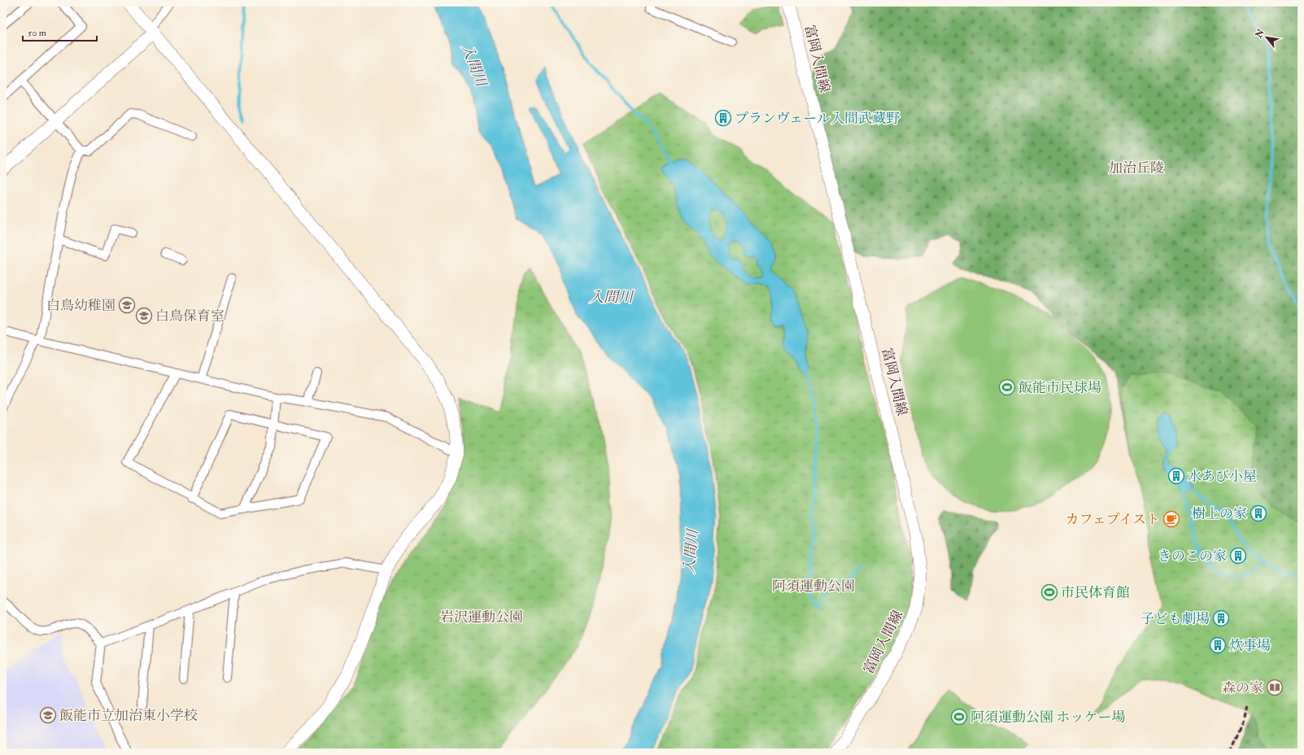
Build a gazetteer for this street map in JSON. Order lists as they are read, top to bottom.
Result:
{
  "streets": {
    "street": ["富岡入間線"]
  },
  "water": ["入間川"],
  "parks": ["加治丘陵", "阿須運動公園", "岩沢運動公園"],
  "places": {
    "building": [
      "プランヴェール入間武蔵野",
      "水あび小屋",
      "樹上の家",
      "きのこの家",
      "子ども劇場",
      "炊事場"
    ],
    "school or university": ["白鳥幼稚園", "白鳥保育室", "飯能市立加治東小学校"],
    "sports": ["飯能市民球場", "市民体育館", "阿須運動公園 ホッケー場"],
    "cafe": ["カフェプイスト"],
    "library": ["森の家"]
  },
  "scale_bar": "50 m",
  "north": "top left"
}
